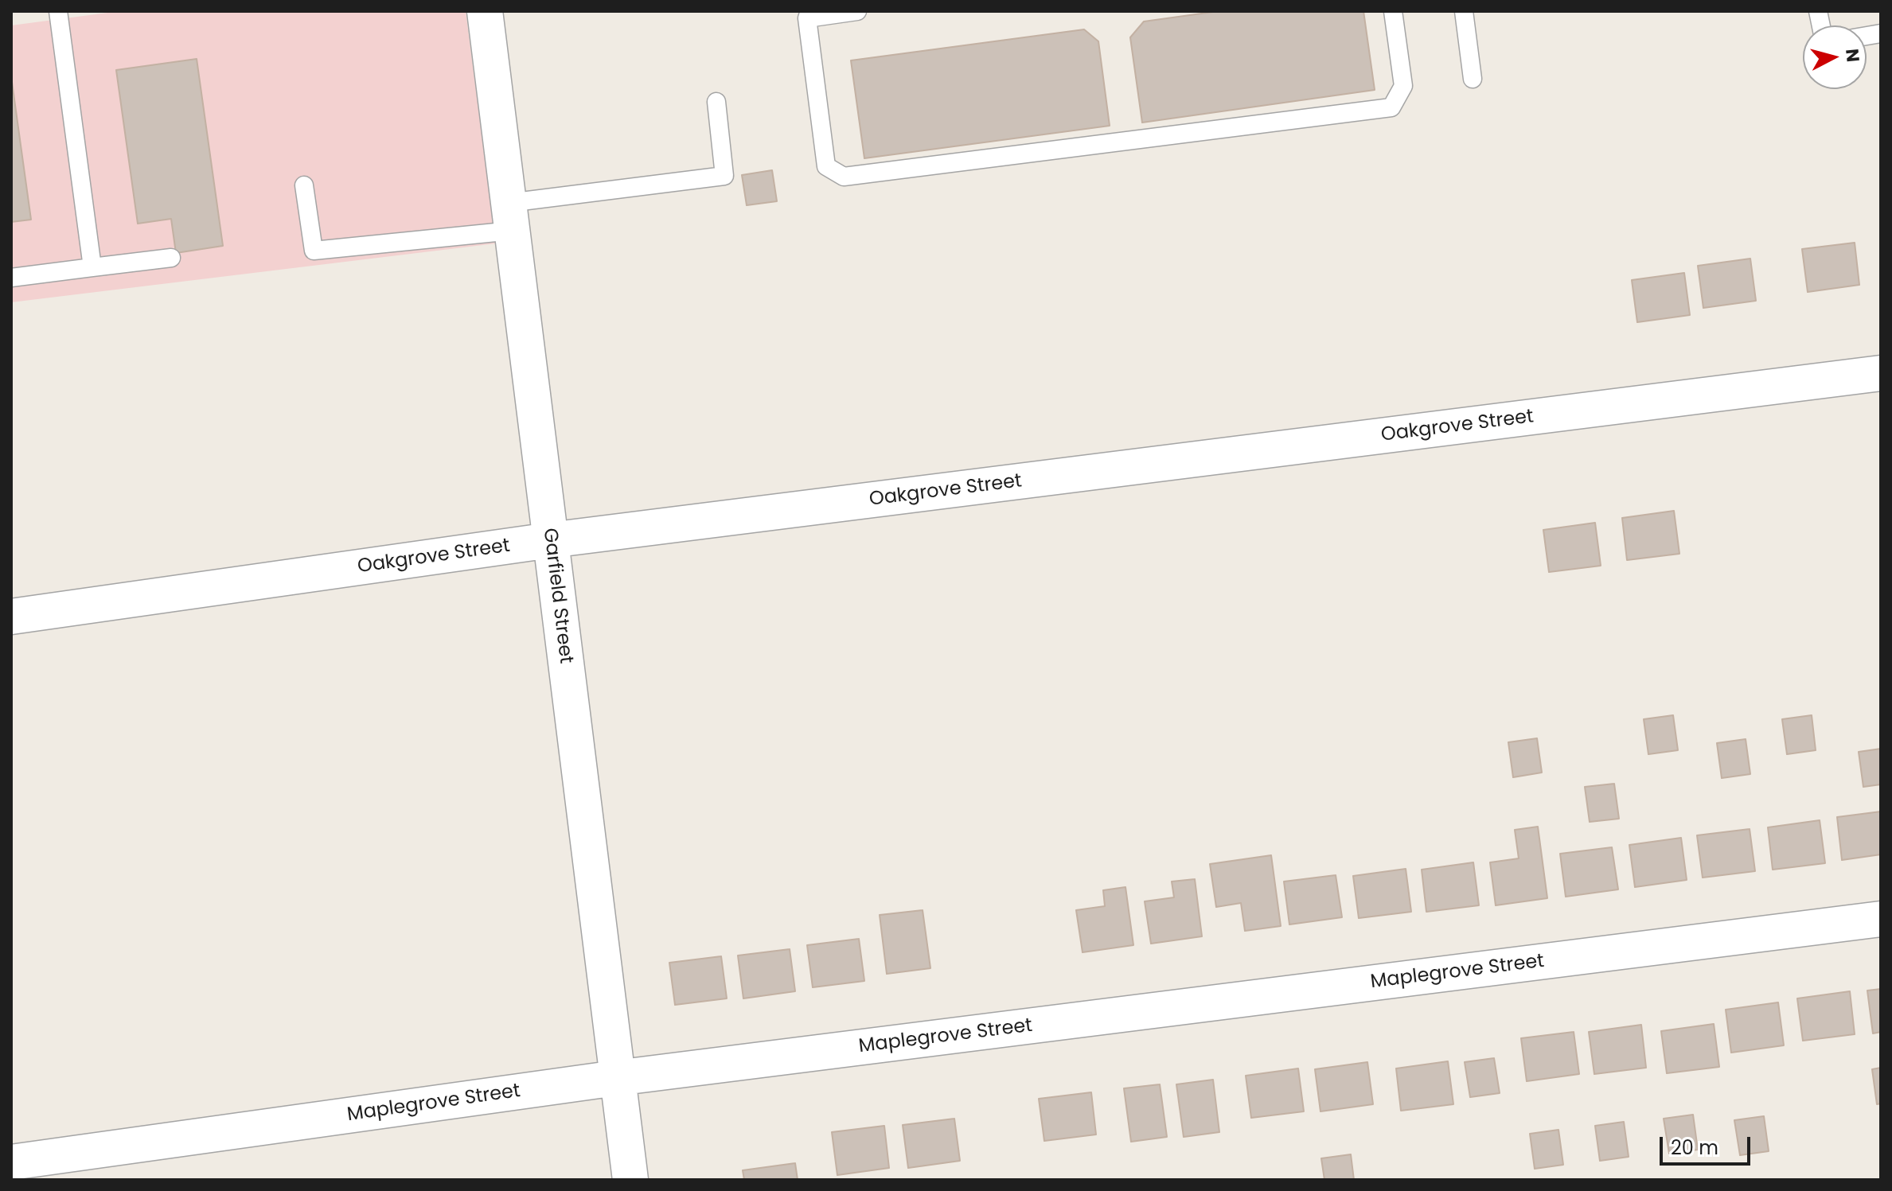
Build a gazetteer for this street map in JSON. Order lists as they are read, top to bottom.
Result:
{
  "streets": {
    "street": ["Oakgrove Street", "Garfield Street", "Maplegrove Street"]
  },
  "crossings": [
    ["Oakgrove Street", "Garfield Street"],
    ["Garfield Street", "Maplegrove Street"]
  ],
  "scale_bar": "20 m",
  "north": "right"
}
